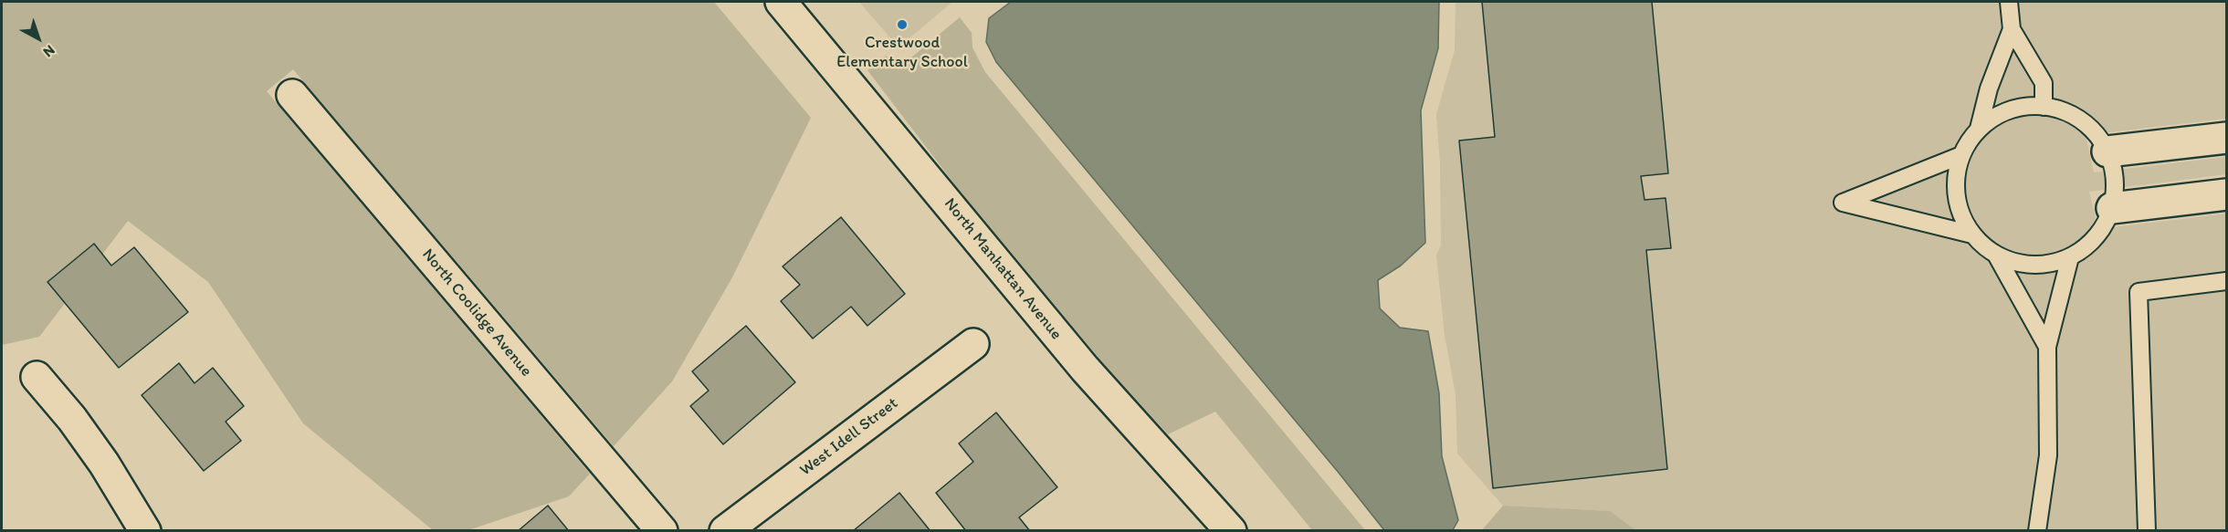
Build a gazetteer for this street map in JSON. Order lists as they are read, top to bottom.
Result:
{
  "streets": {
    "street": ["North Manhattan Avenue", "North Coolidge Avenue", "West Idell Street"]
  },
  "places": ["Crestwood Elementary School"],
  "north": "bottom right"
}
